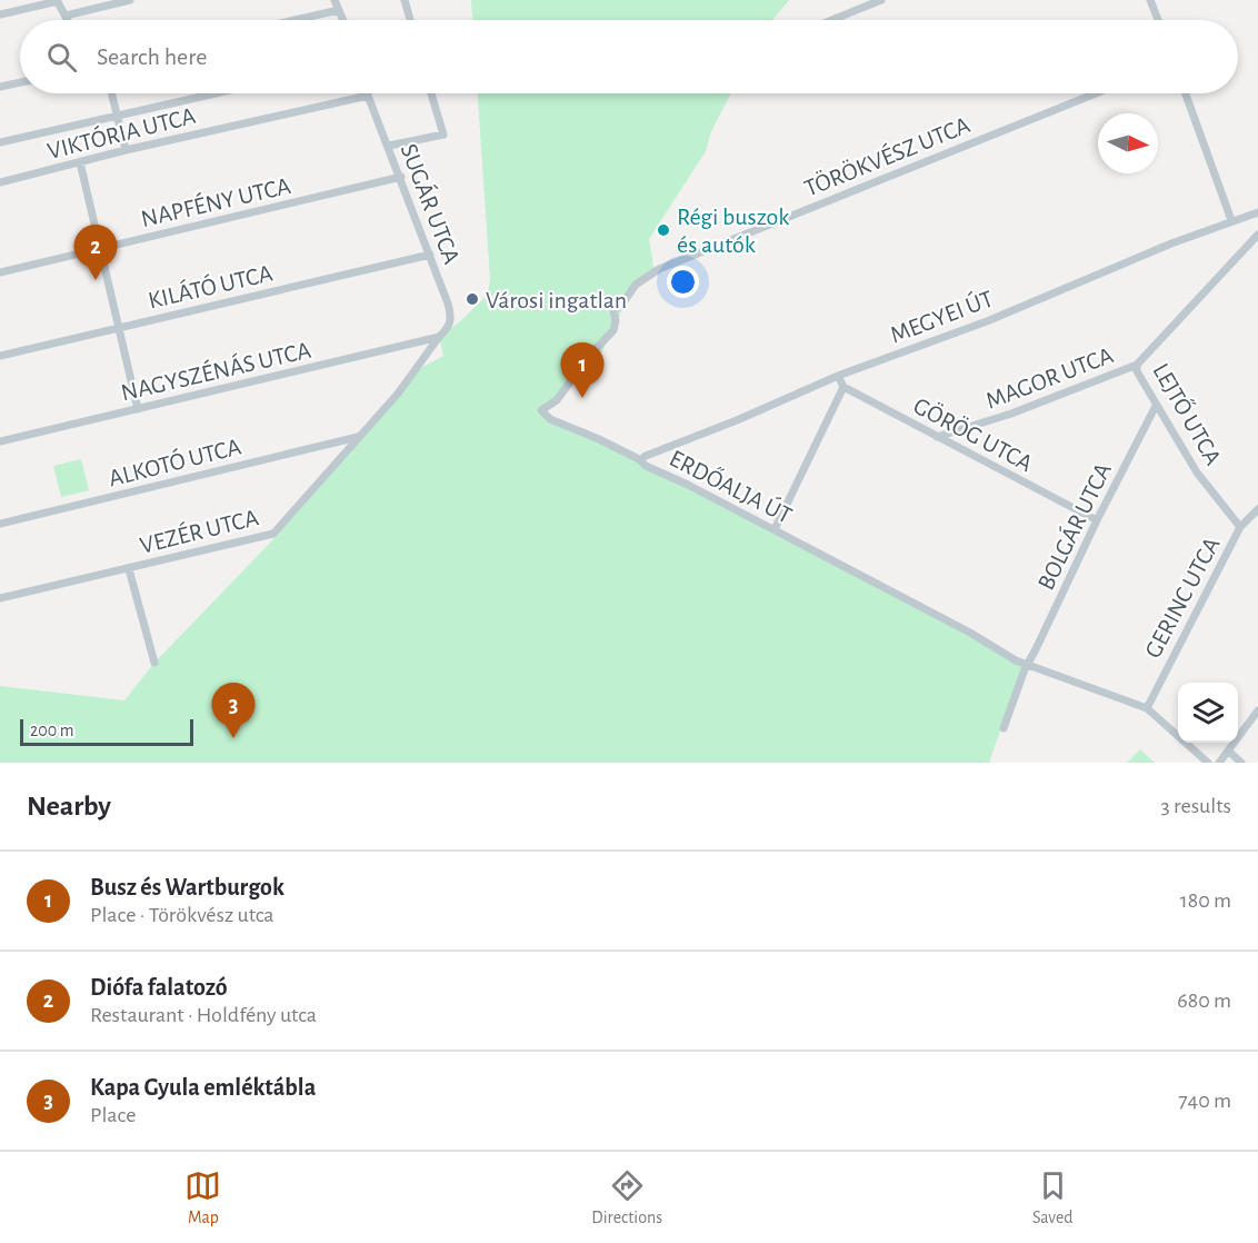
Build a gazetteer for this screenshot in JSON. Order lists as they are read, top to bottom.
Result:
{
  "streets": {
    "street": [
      "VIKTÓRIA UTCA",
      "TÖRÖKVÉSZ UTCA",
      "NAPFÉNY UTCA",
      "SUGÁR UTCA",
      "KILÁTÓ UTCA",
      "MEGYEI ÚT",
      "NAGYSZÉNÁS UTCA",
      "MAGOR UTCA",
      "LEJTŐ UTCA",
      "GÖRÖG UTCA",
      "ALKOTÓ UTCA",
      "ERDŐALJA ÚT",
      "BOLGÁR UTCA",
      "VEZÉR UTCA",
      "GERINC UTCA"
    ]
  },
  "crossings": [
    ["VIKTÓRIA UTCA", "SUGÁR UTCA"],
    ["TÖRÖKVÉSZ UTCA", "ERDŐALJA ÚT"],
    ["NAPFÉNY UTCA", "SUGÁR UTCA"],
    ["SUGÁR UTCA", "KILÁTÓ UTCA"],
    ["SUGÁR UTCA", "NAGYSZÉNÁS UTCA"],
    ["SUGÁR UTCA", "VEZÉR UTCA"],
    ["MEGYEI ÚT", "ERDŐALJA ÚT"],
    ["NAGYSZÉNÁS UTCA", "VEZÉR UTCA"],
    ["MAGOR UTCA", "LEJTŐ UTCA"],
    ["MAGOR UTCA", "GÖRÖG UTCA"],
    ["LEJTŐ UTCA", "BOLGÁR UTCA"],
    ["LEJTŐ UTCA", "GERINC UTCA"],
    ["GÖRÖG UTCA", "BOLGÁR UTCA"],
    ["ALKOTÓ UTCA", "VEZÉR UTCA"],
    ["ERDŐALJA ÚT", "BOLGÁR UTCA"],
    ["ERDŐALJA ÚT", "GERINC UTCA"]
  ],
  "places": ["Régi buszok és autók", "Városi ingatlan"],
  "scale_bar": "200 m",
  "north": "right",
  "page": {
    "search": "Search here",
    "pins": ["2", "1", "3"],
    "scale": "200 m",
    "heading": ["Nearby", "3 results"],
    "list": [
      {
        "mark": "1",
        "name": "Busz és Wartburgok",
        "note": "Place · Törökvész utca",
        "value": "180 m"
      },
      {
        "mark": "2",
        "name": "Diófa falatozó",
        "note": "Restaurant · Holdfény utca",
        "value": "680 m"
      },
      {
        "mark": "3",
        "name": "Kapa Gyula emléktábla",
        "note": "Place",
        "value": "740 m"
      }
    ],
    "nav": ["Map", "Directions", "Saved"]
  }
}
